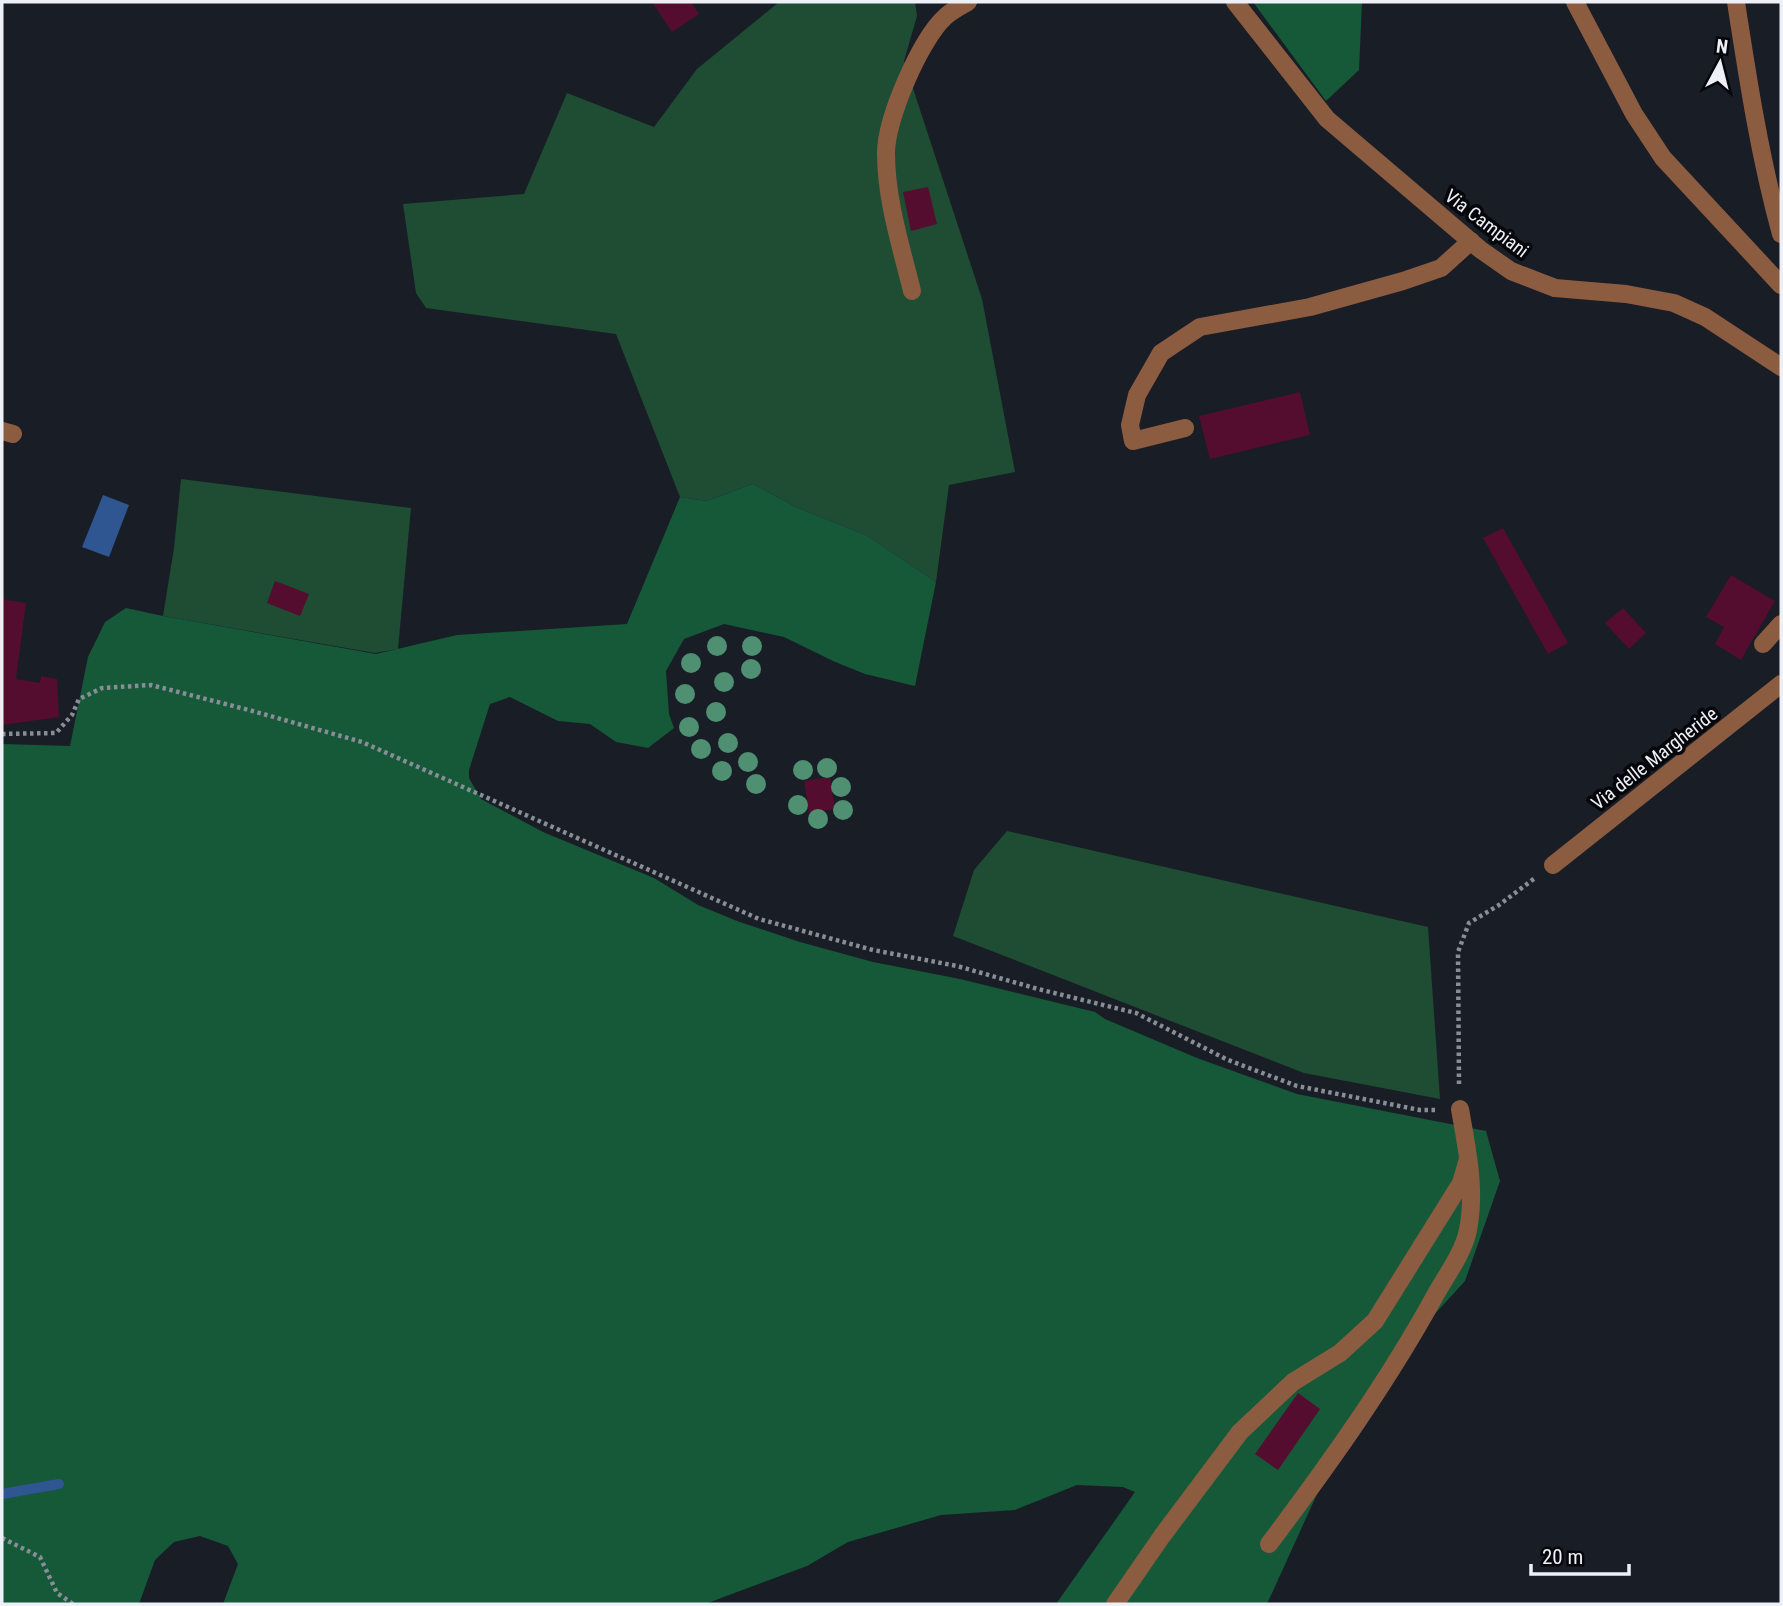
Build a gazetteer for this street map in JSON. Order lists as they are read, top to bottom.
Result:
{
  "streets": {
    "street": ["Via Campiani", "Via delle Margheride"]
  },
  "scale_bar": "20 m",
  "north": "top"
}
